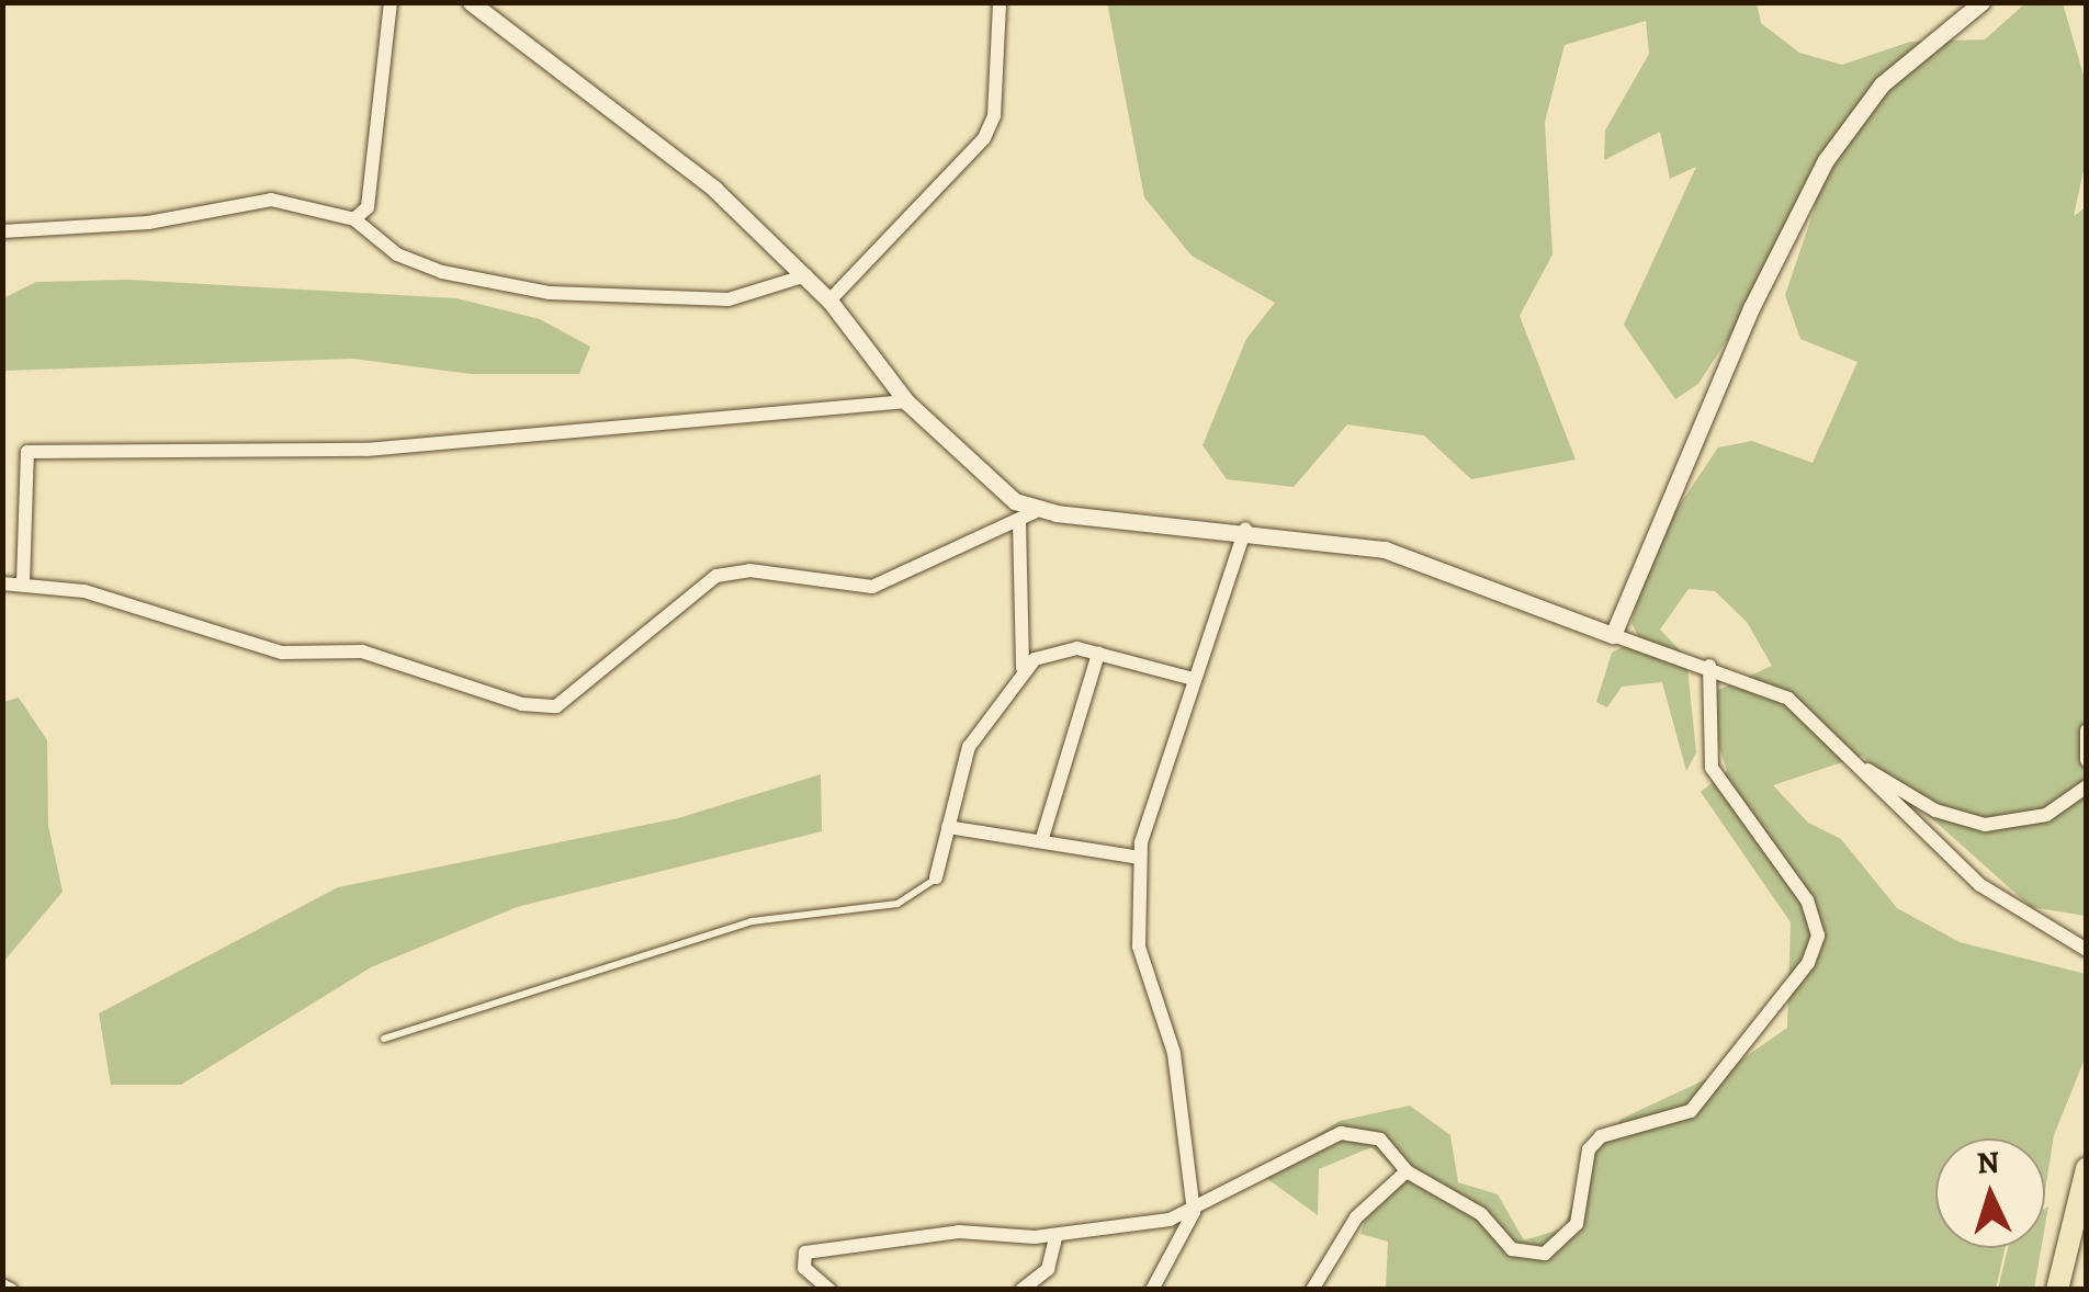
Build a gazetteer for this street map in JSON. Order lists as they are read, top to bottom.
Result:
{
  "north": "top"
}
